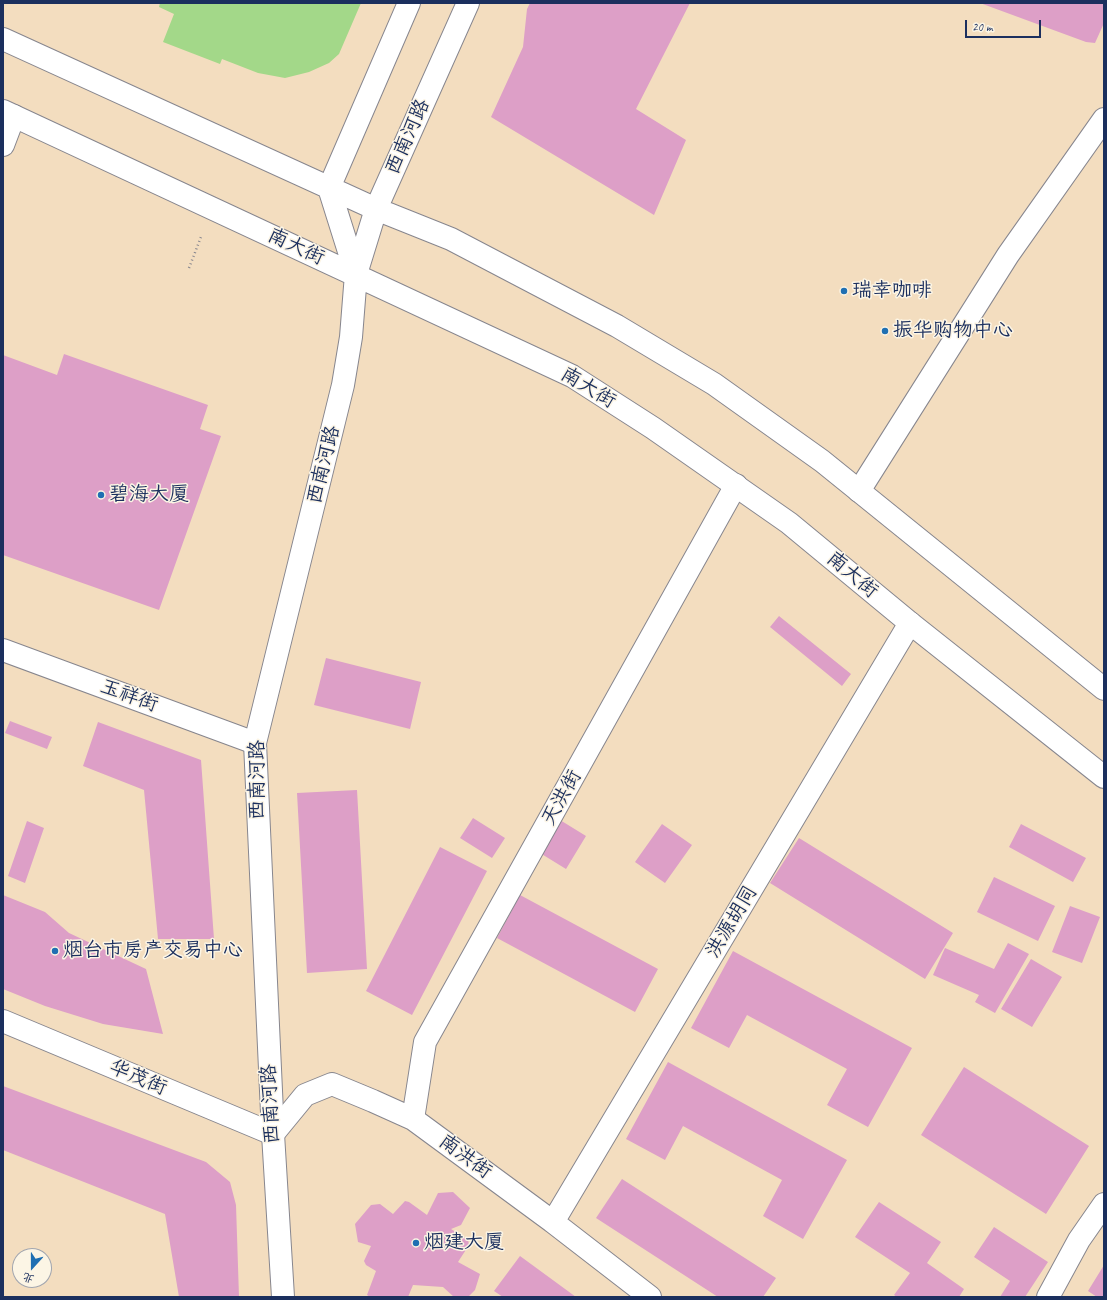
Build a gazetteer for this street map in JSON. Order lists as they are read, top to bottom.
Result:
{
  "streets": {
    "main road": [
      "西南河路",
      "南大街",
      "玉祥街",
      "天洪街",
      "洪源胡同",
      "华茂街",
      "南洪街"
    ]
  },
  "crossings": [
    ["西南河路", "南大街"],
    ["西南河路", "玉祥街"],
    ["西南河路", "华茂街"],
    ["西南河路", "南洪街"],
    ["南大街", "天洪街"],
    ["南大街", "洪源胡同"],
    ["天洪街", "南洪街"],
    ["洪源胡同", "南洪街"],
    ["华茂街", "南洪街"]
  ],
  "places": [
    "瑞幸咖啡",
    "振华购物中心",
    "碧海大厦",
    "烟台市房产交易中心",
    "烟建大厦"
  ],
  "scale_bar": "20 m",
  "north": "bottom"
}
